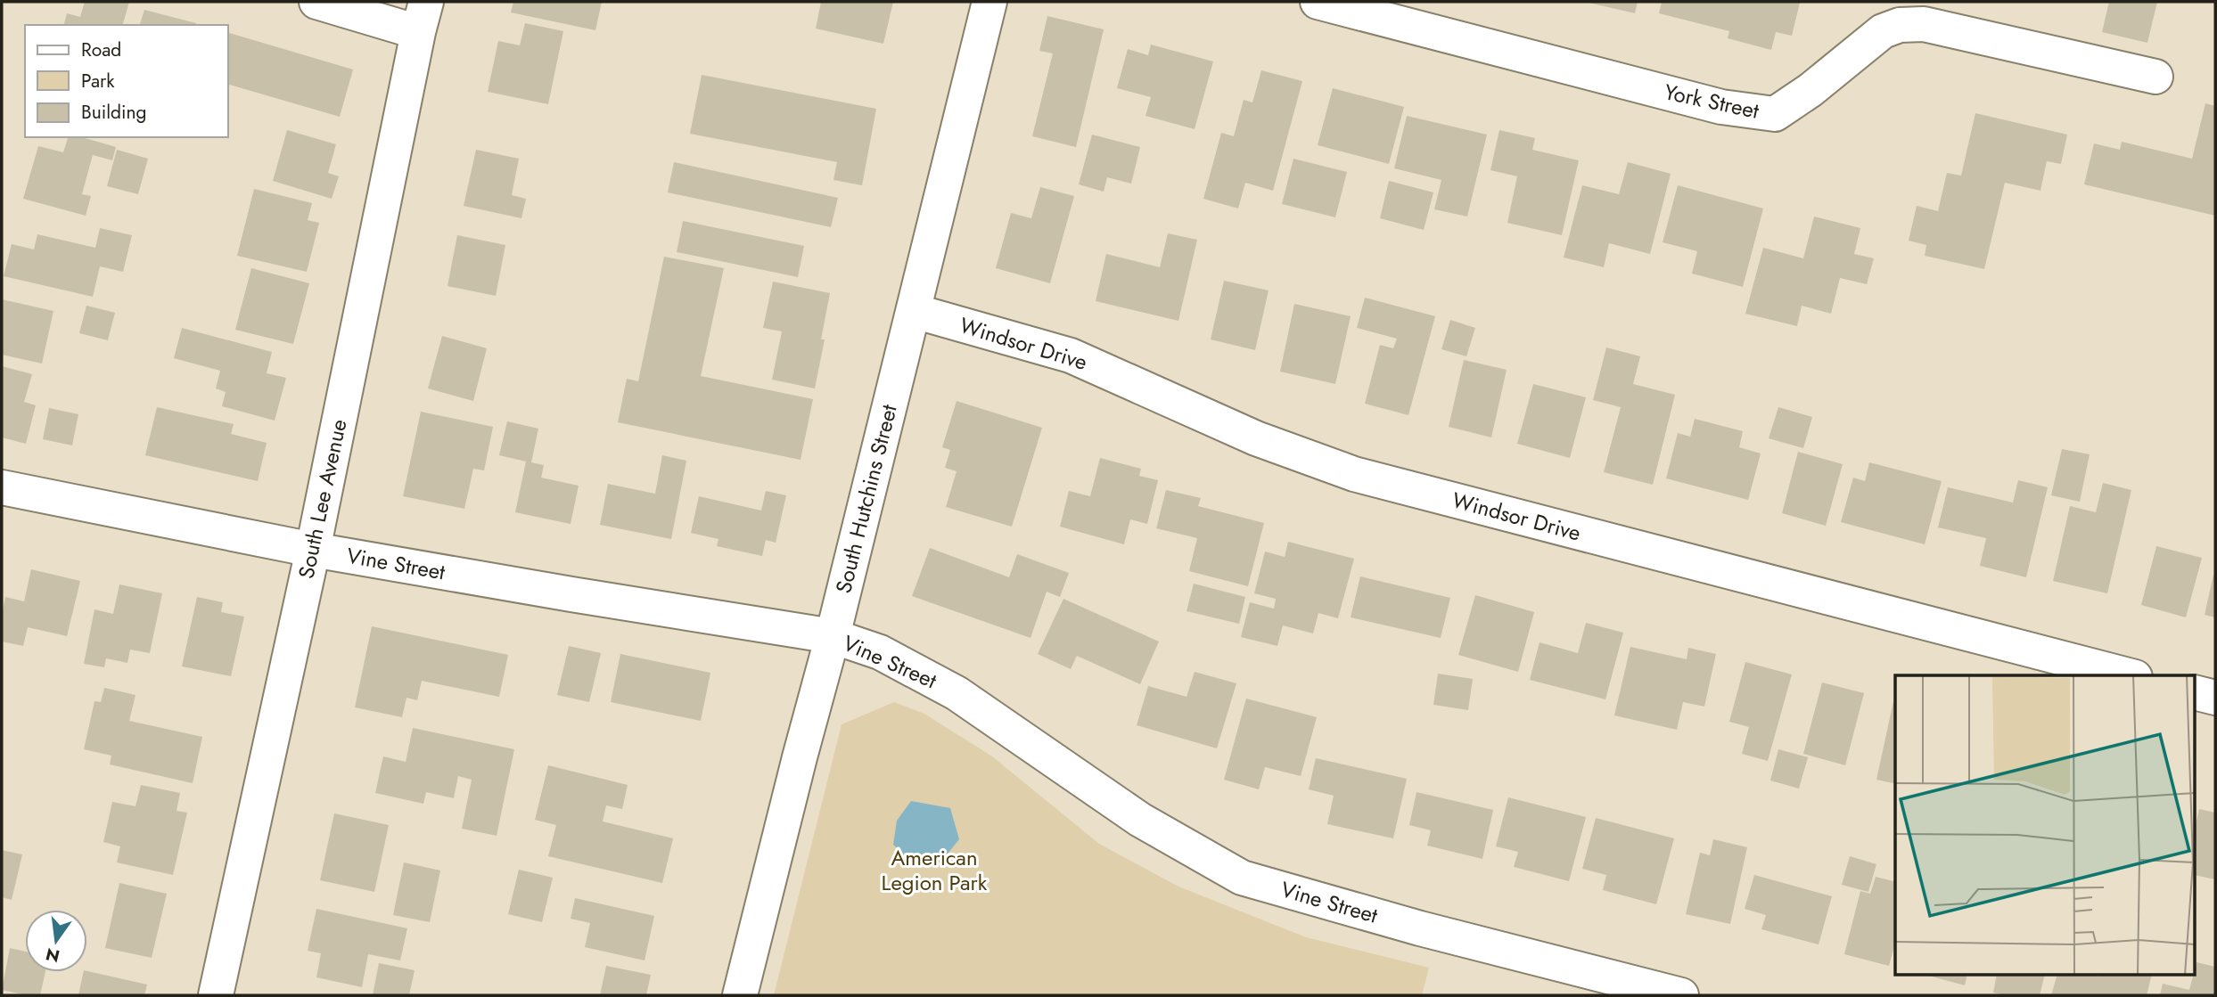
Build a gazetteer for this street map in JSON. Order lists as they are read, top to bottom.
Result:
{
  "streets": {
    "street": [
      "York Street",
      "Windsor Drive",
      "South Lee Avenue",
      "South Hutchins Street",
      "Vine Street"
    ]
  },
  "crossings": [
    ["Windsor Drive", "South Hutchins Street"],
    ["South Lee Avenue", "Vine Street"],
    ["South Hutchins Street", "Vine Street"]
  ],
  "parks": ["American Legion Park"],
  "legend": ["Road", "Park", "Building"],
  "north": "bottom"
}
